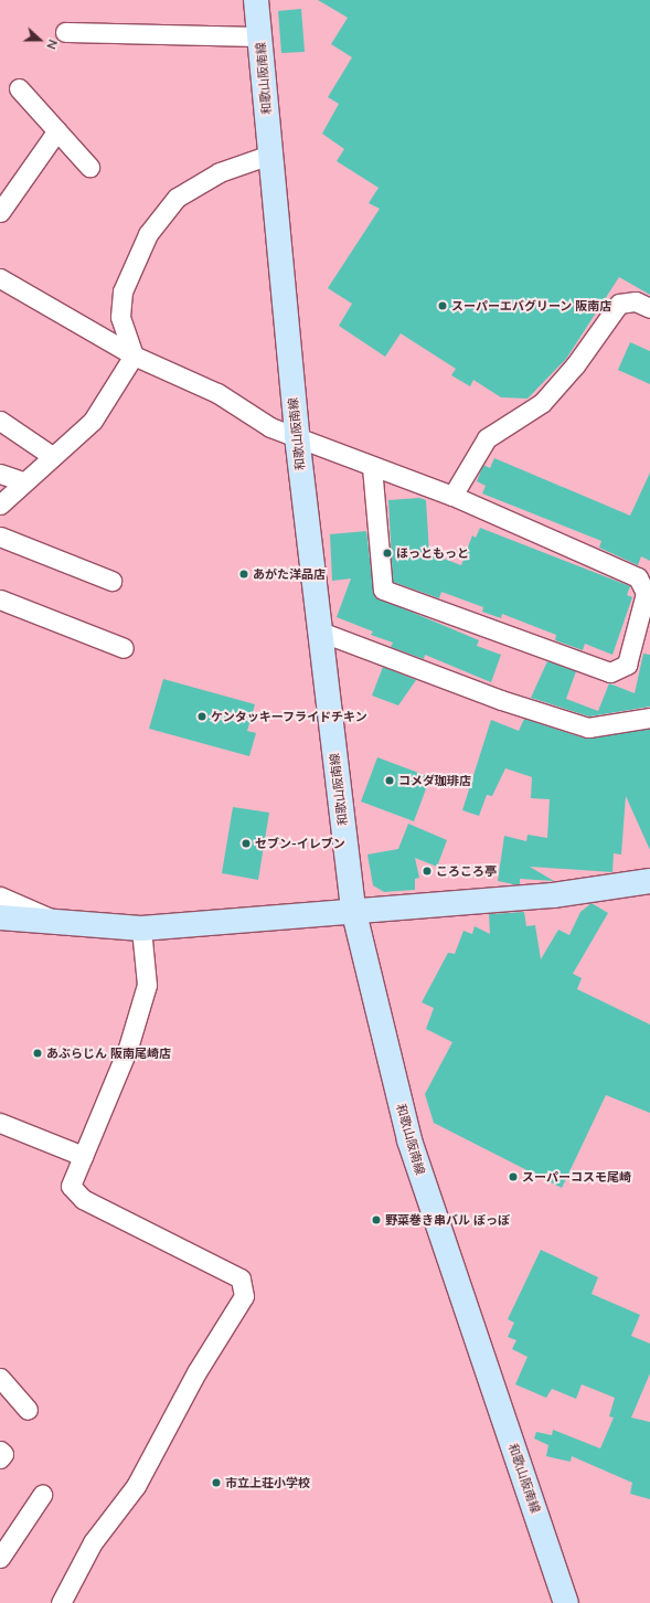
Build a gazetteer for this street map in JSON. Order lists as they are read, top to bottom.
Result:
{
  "streets": {
    "main road": ["和歌山阪南線"]
  },
  "places": [
    "スーパーエバグリーン 阪南店",
    "ほっともっと",
    "あがた洋品店",
    "ケンタッキーフライドチキン",
    "コメダ珈琲店",
    "セブン-イレブン",
    "ころころ亭",
    "あぶらじん 阪南尾崎店",
    "スーパーコスモ尾崎",
    "野菜巻き串バル ぽっぽ",
    "市立上荘小学校"
  ],
  "north": "right"
}
